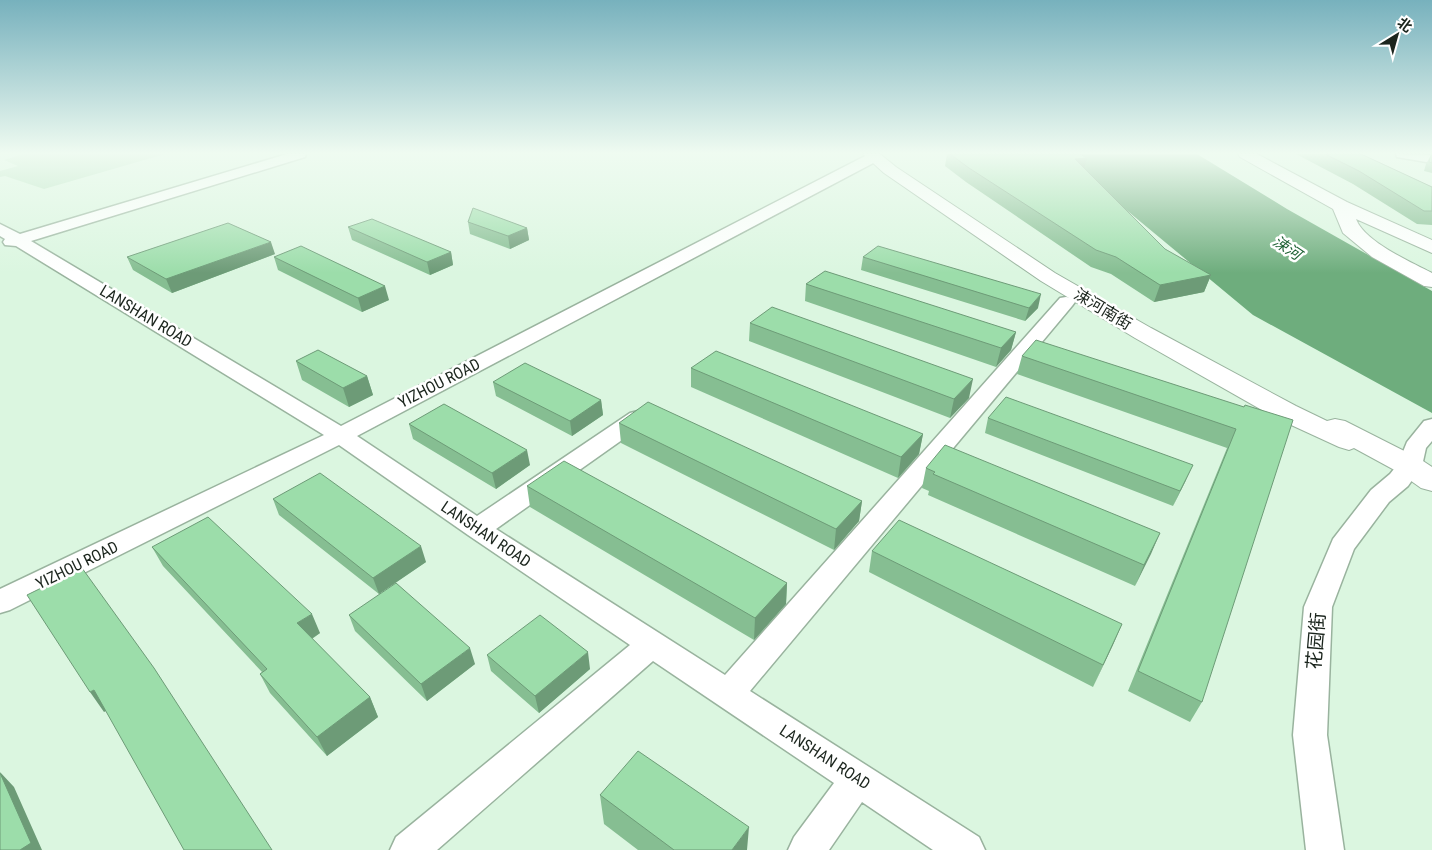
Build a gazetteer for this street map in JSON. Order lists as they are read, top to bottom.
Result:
{
  "streets": {
    "main road": ["涑河南街"],
    "street": ["LANSHAN ROAD", "YIZHOU ROAD", "花园街"]
  },
  "crossings": [
    ["LANSHAN ROAD", "YIZHOU ROAD"]
  ],
  "water": ["涑河"],
  "north": "top right"
}
